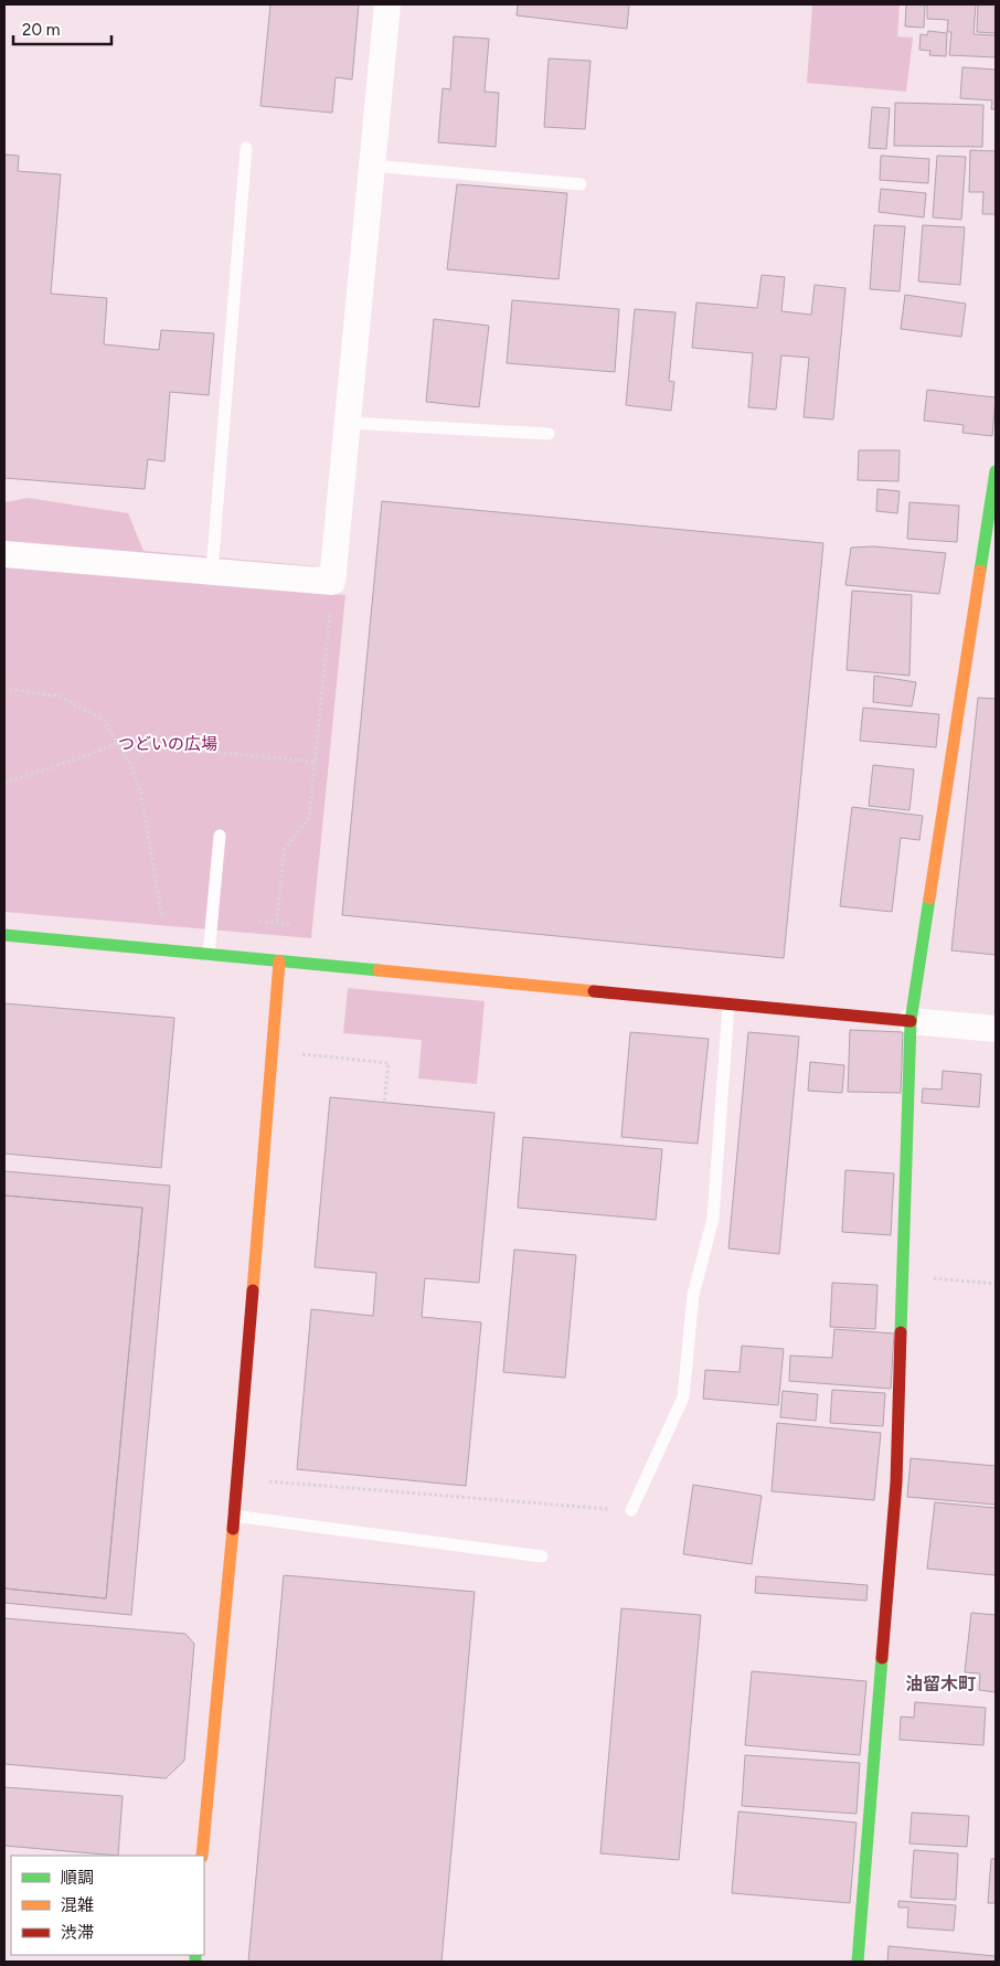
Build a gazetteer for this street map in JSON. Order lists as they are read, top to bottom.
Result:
{
  "districts": ["油留木町"],
  "parks": ["つどいの広場"],
  "legend": ["順調", "混雑", "渋滞"],
  "scale_bar": "20 m"
}
